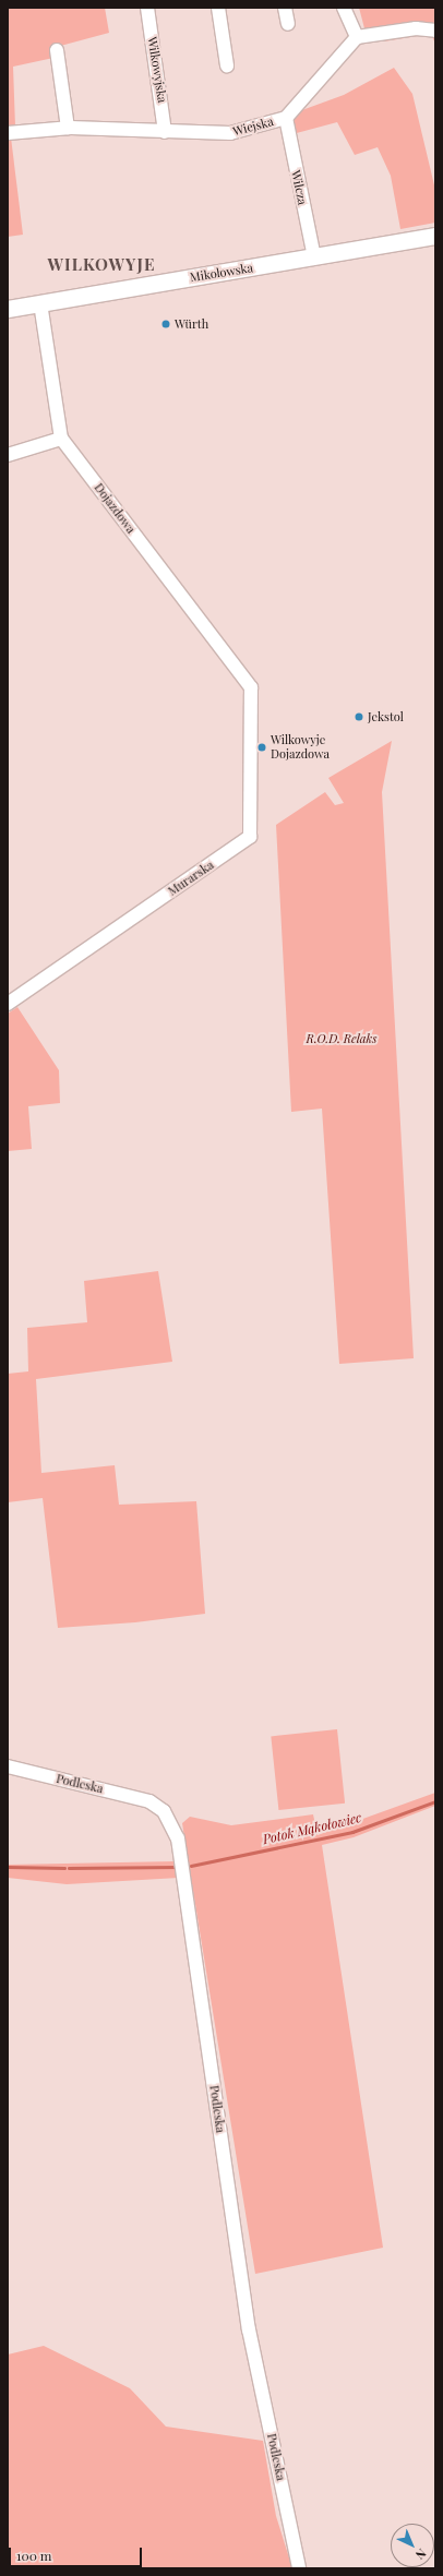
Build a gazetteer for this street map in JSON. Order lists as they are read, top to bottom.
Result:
{
  "streets": {
    "main road": ["Mikołowska"],
    "street": [
      "Wilkowyjska",
      "Wiejska",
      "Wilcza",
      "Dojazdowa",
      "Murarska",
      "Podleska"
    ]
  },
  "crossings": [
    ["Wilkowyjska", "Wiejska"],
    ["Wiejska", "Wilcza"],
    ["Wilcza", "Mikołowska"],
    ["Mikołowska", "Dojazdowa"],
    ["Dojazdowa", "Murarska"]
  ],
  "districts": ["WILKOWYJE"],
  "water": ["Potok Mąkołowiec"],
  "parks": ["R.O.D. Relaks"],
  "places": ["Würth", "Jekstol", "Wilkowyje Dojazdowa"],
  "scale_bar": "100 m",
  "north": "bottom right"
}
